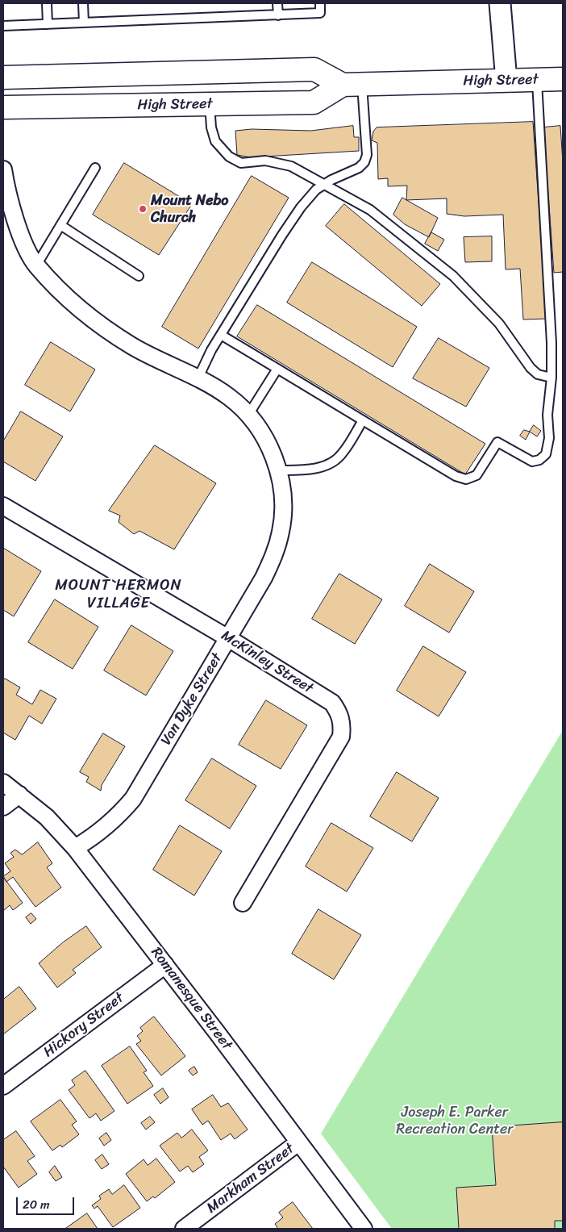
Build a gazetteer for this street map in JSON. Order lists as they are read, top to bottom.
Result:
{
  "streets": {
    "main road": ["High Street"],
    "street": [
      "McKinley Street",
      "Van Dyke Street",
      "Romanesque Street",
      "Hickory Street",
      "Markham Street"
    ]
  },
  "crossings": [
    ["McKinley Street", "Van Dyke Street"],
    ["Van Dyke Street", "Romanesque Street"],
    ["Romanesque Street", "Hickory Street"],
    ["Romanesque Street", "Markham Street"]
  ],
  "districts": ["MOUNT HERMON VILLAGE"],
  "parks": ["Joseph E. Parker Recreation Center"],
  "places": ["Mount Nebo Church"],
  "scale_bar": "20 m"
}
